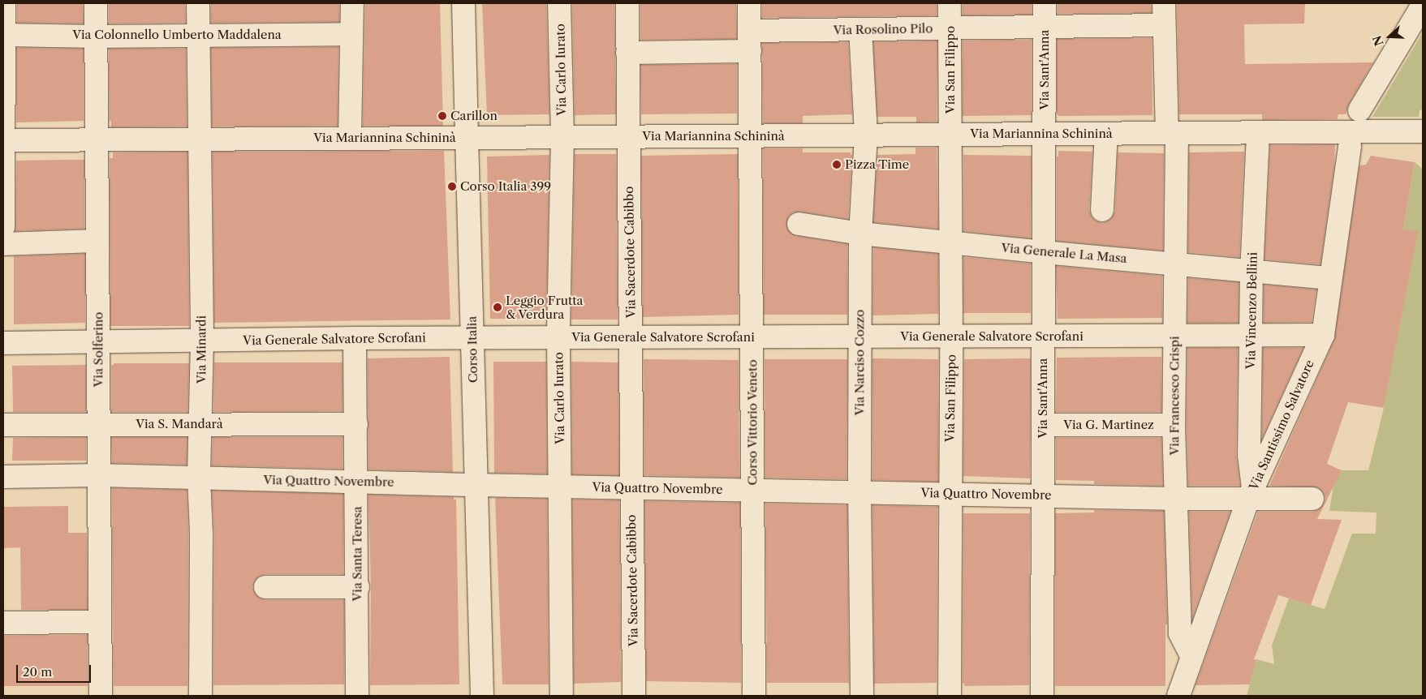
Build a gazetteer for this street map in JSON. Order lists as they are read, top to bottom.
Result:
{
  "streets": {
    "street": [
      "Via Rosolino Pilo",
      "Via Colonnello Umberto Maddalena",
      "Via Carlo Iurato",
      "Via San Filippo",
      "Via Sant'Anna",
      "Via Mariannina Schininà",
      "Via Sacerdote Cabibbo",
      "Via Generale La Masa",
      "Via Vincenzo Bellini",
      "Via Generale Salvatore Scrofani",
      "Via Solferino",
      "Via Minardi",
      "Corso Italia",
      "Via Narciso Cozzo",
      "Via Francesco Crispi",
      "Corso Vittorio Veneto",
      "Via S. Mandarà",
      "Via G. Martinez",
      "Via Santissimo Salvatore",
      "Via Quattro Novembre",
      "Via Santa Teresa"
    ]
  },
  "crossings": [
    ["Via Rosolino Pilo", "Via San Filippo"],
    ["Via Rosolino Pilo", "Via Sant'Anna"],
    ["Via Rosolino Pilo", "Via Sacerdote Cabibbo"],
    ["Via Rosolino Pilo", "Via Narciso Cozzo"],
    ["Via Rosolino Pilo", "Via Francesco Crispi"],
    ["Via Rosolino Pilo", "Corso Vittorio Veneto"],
    ["Via Colonnello Umberto Maddalena", "Via Solferino"],
    ["Via Colonnello Umberto Maddalena", "Via Minardi"],
    ["Via Carlo Iurato", "Via Mariannina Schininà"],
    ["Via Carlo Iurato", "Via Generale Salvatore Scrofani"],
    ["Via Carlo Iurato", "Via Quattro Novembre"],
    ["Via San Filippo", "Via Mariannina Schininà"],
    ["Via San Filippo", "Via Generale La Masa"],
    ["Via San Filippo", "Via Generale Salvatore Scrofani"],
    ["Via San Filippo", "Via Quattro Novembre"],
    ["Via Sant'Anna", "Via Mariannina Schininà"],
    ["Via Sant'Anna", "Via Generale La Masa"],
    ["Via Sant'Anna", "Via Generale Salvatore Scrofani"],
    ["Via Sant'Anna", "Via G. Martinez"],
    ["Via Sant'Anna", "Via Quattro Novembre"],
    ["Via Mariannina Schininà", "Via Sacerdote Cabibbo"],
    ["Via Mariannina Schininà", "Via Vincenzo Bellini"],
    ["Via Mariannina Schininà", "Via Solferino"],
    ["Via Mariannina Schininà", "Via Minardi"],
    ["Via Mariannina Schininà", "Corso Italia"],
    ["Via Mariannina Schininà", "Via Narciso Cozzo"],
    ["Via Mariannina Schininà", "Via Francesco Crispi"],
    ["Via Mariannina Schininà", "Corso Vittorio Veneto"],
    ["Via Sacerdote Cabibbo", "Via Generale Salvatore Scrofani"],
    ["Via Sacerdote Cabibbo", "Via Quattro Novembre"],
    ["Via Generale La Masa", "Via Vincenzo Bellini"],
    ["Via Generale La Masa", "Via Narciso Cozzo"],
    ["Via Generale La Masa", "Via Francesco Crispi"],
    ["Via Generale La Masa", "Via Santissimo Salvatore"],
    ["Via Vincenzo Bellini", "Via Generale Salvatore Scrofani"],
    ["Via Vincenzo Bellini", "Via Santissimo Salvatore"],
    ["Via Vincenzo Bellini", "Via Quattro Novembre"],
    ["Via Generale Salvatore Scrofani", "Via Solferino"],
    ["Via Generale Salvatore Scrofani", "Via Minardi"],
    ["Via Generale Salvatore Scrofani", "Corso Italia"],
    ["Via Generale Salvatore Scrofani", "Via Narciso Cozzo"],
    ["Via Generale Salvatore Scrofani", "Via Francesco Crispi"],
    ["Via Generale Salvatore Scrofani", "Corso Vittorio Veneto"],
    ["Via Generale Salvatore Scrofani", "Via Santissimo Salvatore"],
    ["Via Generale Salvatore Scrofani", "Via Santa Teresa"],
    ["Via Solferino", "Via S. Mandarà"],
    ["Via Solferino", "Via Quattro Novembre"],
    ["Via Minardi", "Via S. Mandarà"],
    ["Via Minardi", "Via Quattro Novembre"],
    ["Corso Italia", "Via Quattro Novembre"],
    ["Via Narciso Cozzo", "Via Quattro Novembre"],
    ["Via Francesco Crispi", "Via G. Martinez"],
    ["Via Francesco Crispi", "Via Santissimo Salvatore"],
    ["Via Francesco Crispi", "Via Quattro Novembre"],
    ["Corso Vittorio Veneto", "Via Quattro Novembre"],
    ["Via S. Mandarà", "Via Santa Teresa"],
    ["Via Santissimo Salvatore", "Via Quattro Novembre"],
    ["Via Quattro Novembre", "Via Santa Teresa"]
  ],
  "places": [
    "Carillon",
    "Pizza Time",
    "Corso Italia 399",
    "Leggio Frutta & Verdura"
  ],
  "scale_bar": "20 m",
  "north": "left"
}
